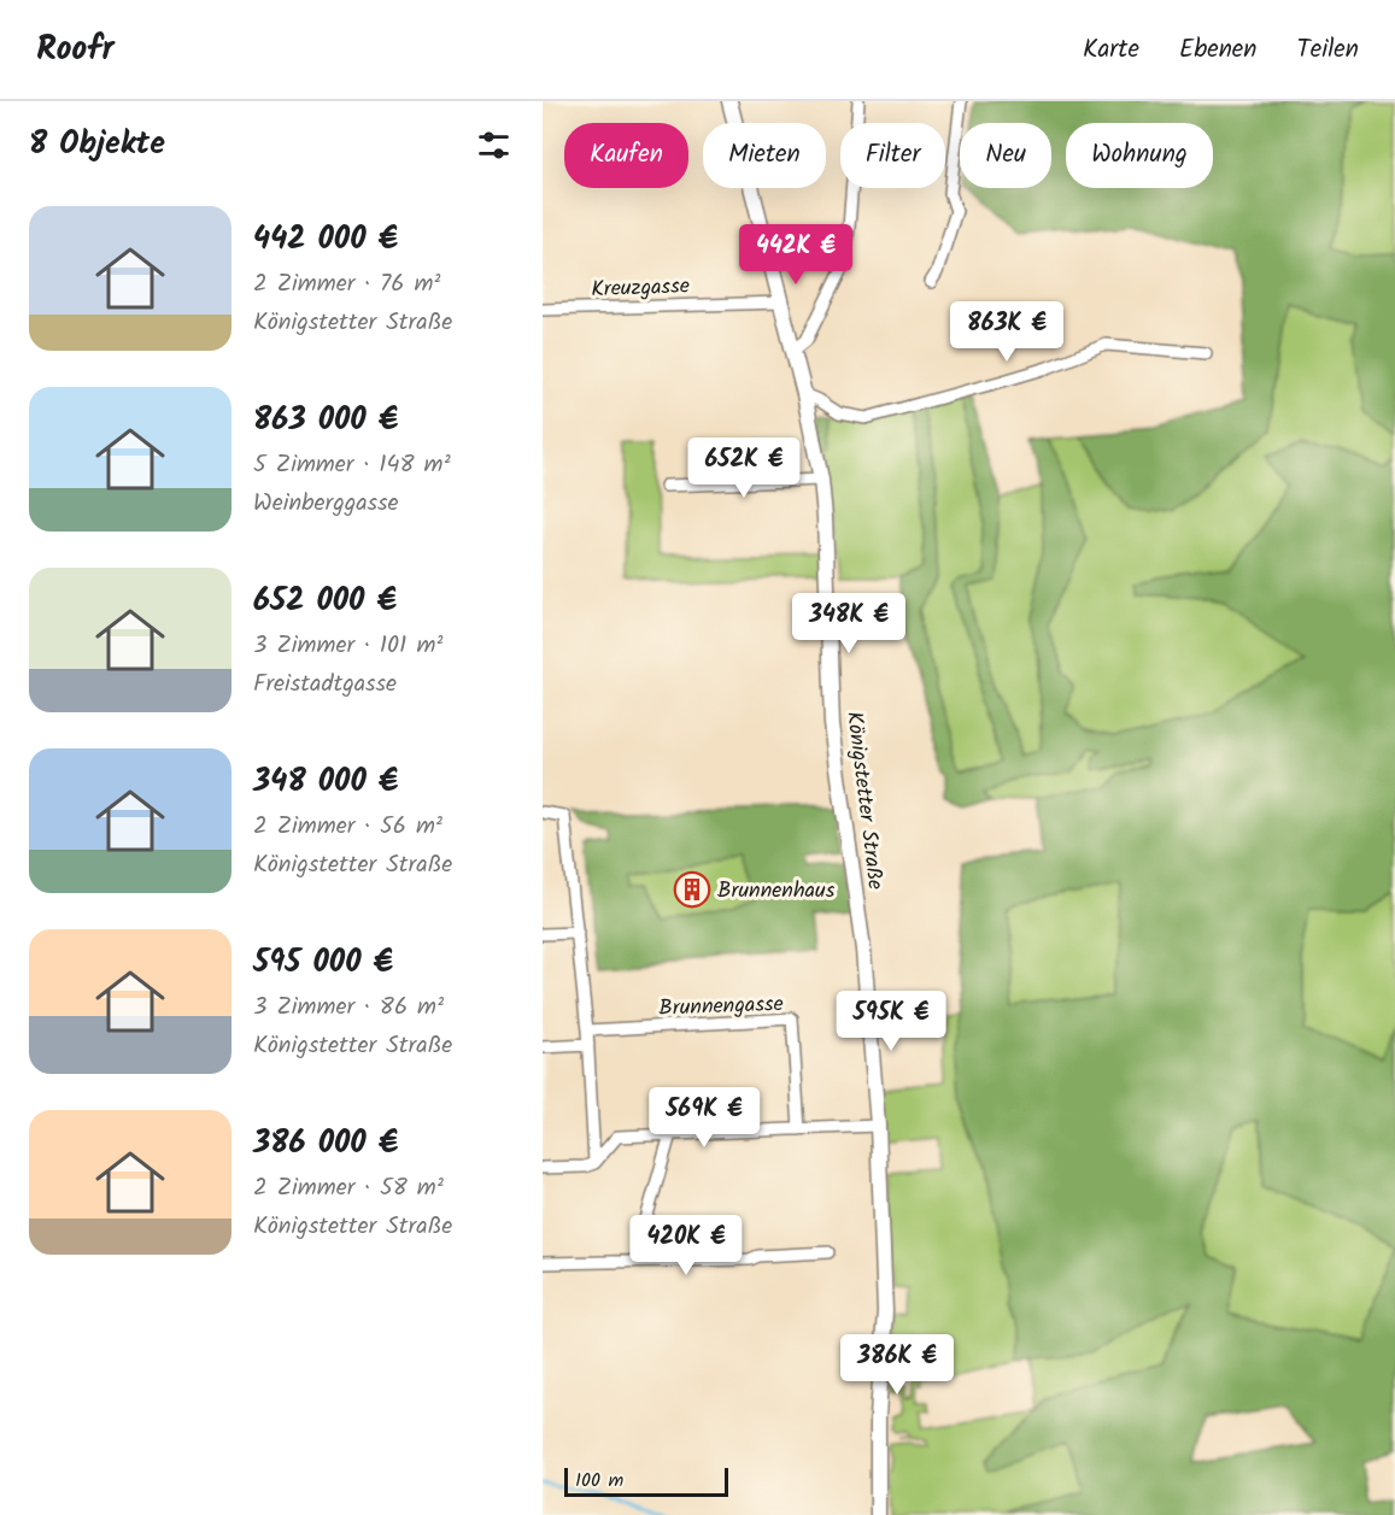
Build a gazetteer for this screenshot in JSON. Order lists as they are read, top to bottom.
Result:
{
  "streets": {
    "main road": ["Königstetter Straße"],
    "street": ["Kreuzgasse", "Brunnengasse"]
  },
  "crossings": [
    ["Kreuzgasse", "Königstetter Straße"]
  ],
  "places": {
    "building": ["Brunnenhaus"]
  },
  "scale_bar": "100 m",
  "page": {
    "header": "Roofr",
    "nav": ["Karte", "Ebenen", "Teilen"],
    "heading": "8 Objekte",
    "chip": [
      "Kaufen",
      "Mieten",
      "Filter",
      "Neu",
      "Wohnung"
    ],
    "list": [
      {
        "name": "442 000 €",
        "note": "2 Zimmer · 76 m² · Königstetter Straße"
      },
      {
        "name": "863 000 €",
        "note": "5 Zimmer · 148 m² · Weinberggasse"
      },
      {
        "name": "652 000 €",
        "note": "3 Zimmer · 101 m² · Freistadtgasse"
      },
      {
        "name": "348 000 €",
        "note": "2 Zimmer · 56 m² · Königstetter Straße"
      },
      {
        "name": "595 000 €",
        "note": "3 Zimmer · 86 m² · Königstetter Straße"
      },
      {
        "name": "386 000 €",
        "note": "2 Zimmer · 58 m² · Königstetter Straße"
      }
    ],
    "price": [
      "442K €",
      "863K €",
      "652K €",
      "348K €",
      "595K €",
      "569K €",
      "420K €",
      "386K €"
    ],
    "scale": "100 m"
  }
}
